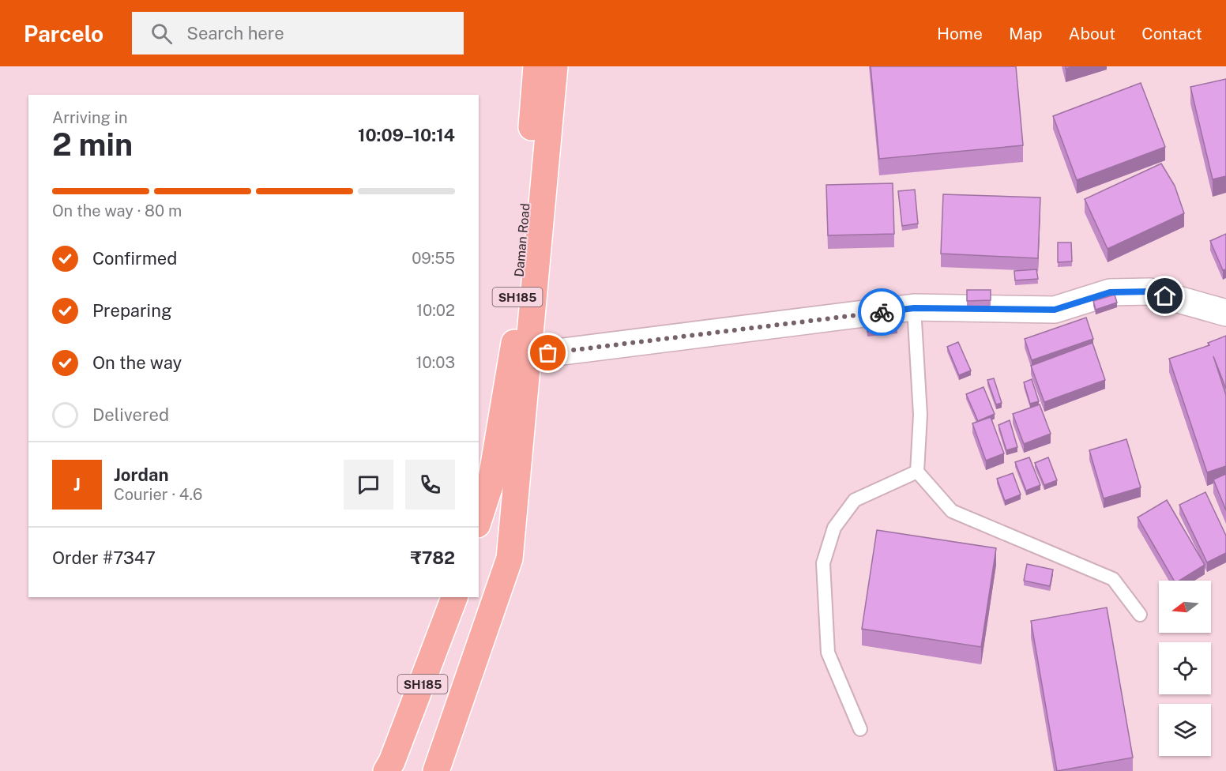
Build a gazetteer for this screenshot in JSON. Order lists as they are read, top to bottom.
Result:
{
  "streets": {
    "main road": ["Daman Road", "SH185"]
  },
  "north": "left",
  "page": {
    "header": "Parcelo",
    "search": "Search here",
    "nav": [
      "Home",
      "Map",
      "About",
      "Contact"
    ],
    "heading": ["2 min", "Arriving in", "10:09–10:14"],
    "panel": [
      "Jordan",
      "Courier · 4.6",
      "Order #7347",
      "₹782"
    ],
    "bar": "On the way · 80 m",
    "list": [
      ["Confirmed", "09:55"],
      ["Preparing", "10:02"],
      ["On the way", "10:03"],
      "Delivered"
    ],
    "round": "J"
  }
}
